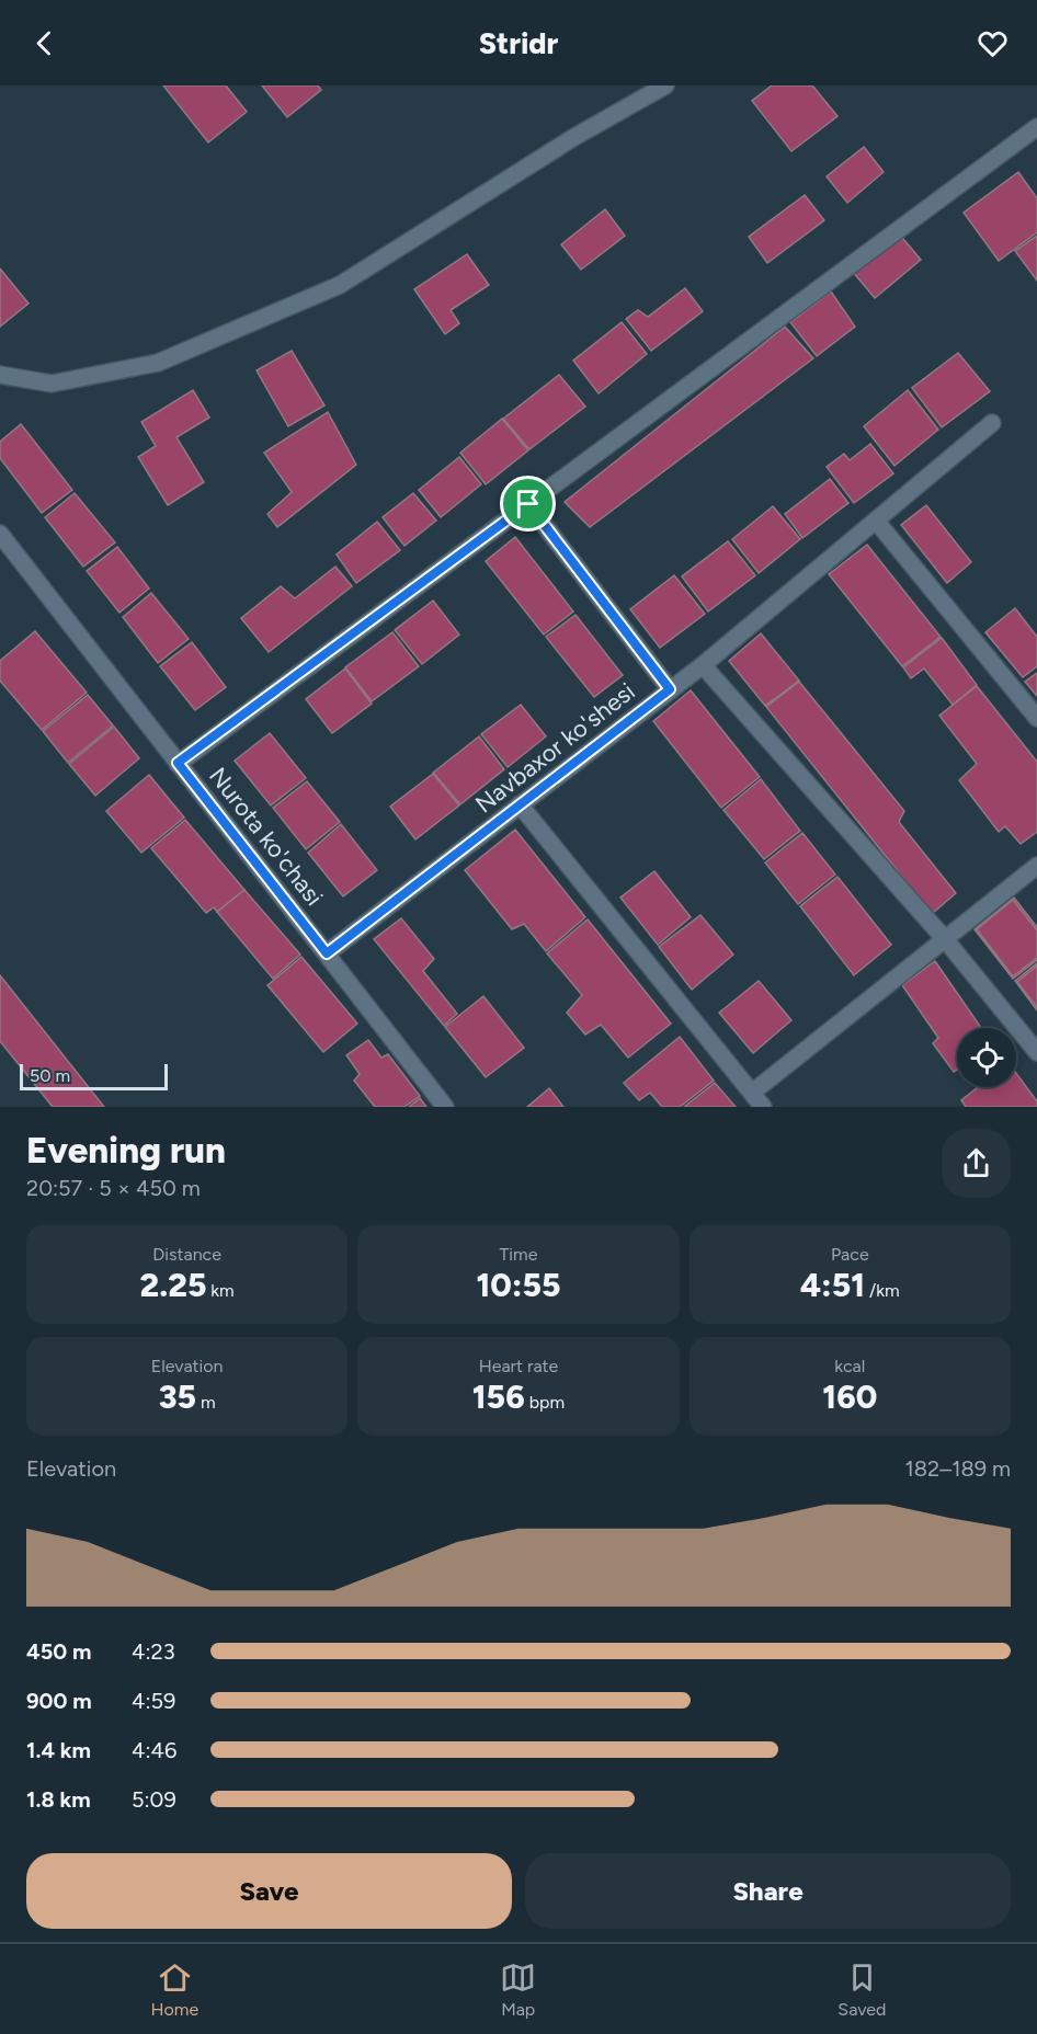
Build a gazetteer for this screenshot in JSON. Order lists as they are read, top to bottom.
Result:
{
  "streets": {
    "street": ["Navbaxor ko'shesi", "Nurota ko'chasi"]
  },
  "crossings": [
    ["Navbaxor ko'shesi", "Nurota ko'chasi"]
  ],
  "scale_bar": "50 m",
  "page": {
    "header": "Stridr",
    "scale": "50 m",
    "heading": ["Evening run", "20:57 · 5 × 450 m"],
    "stats": [
      ["Distance", "2.25 km"],
      ["Time", "10:55"],
      ["Pace", "4:51 /km"],
      ["Elevation", "35 m"],
      ["Heart rate", "156 bpm"],
      ["kcal", "160"]
    ],
    "chart": ["Elevation", "182–189 m"],
    "list": [
      {
        "name": "450 m",
        "note": "4:23"
      },
      {
        "name": "900 m",
        "note": "4:59"
      },
      {
        "name": "1.4 km",
        "note": "4:46"
      },
      {
        "name": "1.8 km",
        "note": "5:09"
      }
    ],
    "buttons": ["Save", "Share"],
    "tabs": ["Home", "Map", "Saved"]
  }
}
